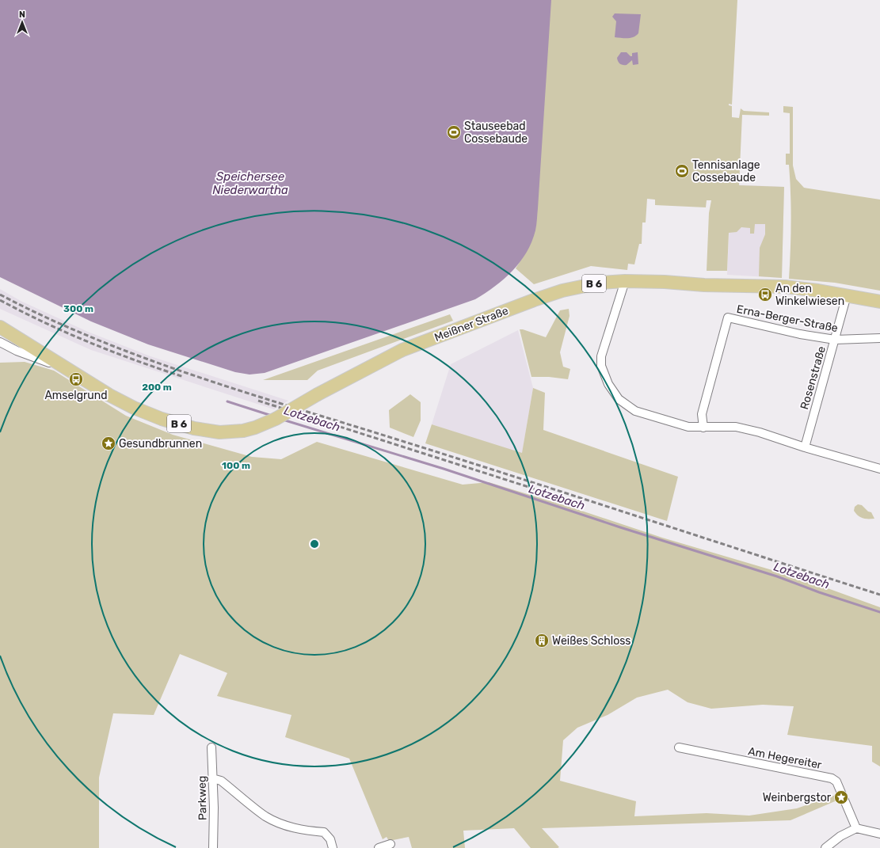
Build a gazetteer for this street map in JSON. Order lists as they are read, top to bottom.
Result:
{
  "streets": {
    "main road": ["B 6", "Meißner Straße"],
    "street": [
      "Erna-Berger-Straße",
      "Rosenstraße",
      "Am Hegereiter",
      "Parkweg"
    ]
  },
  "crossings": [
    ["B 6", "Meißner Straße"],
    ["Erna-Berger-Straße", "Rosenstraße"],
    ["Meißner Straße", "Rosenstraße"]
  ],
  "water": ["Speichersee Niederwartha", "Lotzebach"],
  "places": {
    "sports": ["Stauseebad Cossebaude", "Tennisanlage Cossebaude"],
    "bus stop": ["An den Winkelwiesen", "Amselgrund"],
    "place": ["Gesundbrunnen", "Weinbergstor"],
    "building": ["Weißes Schloss"]
  },
  "north": "top",
  "rings": ["300 m", "200 m", "100 m"]
}
